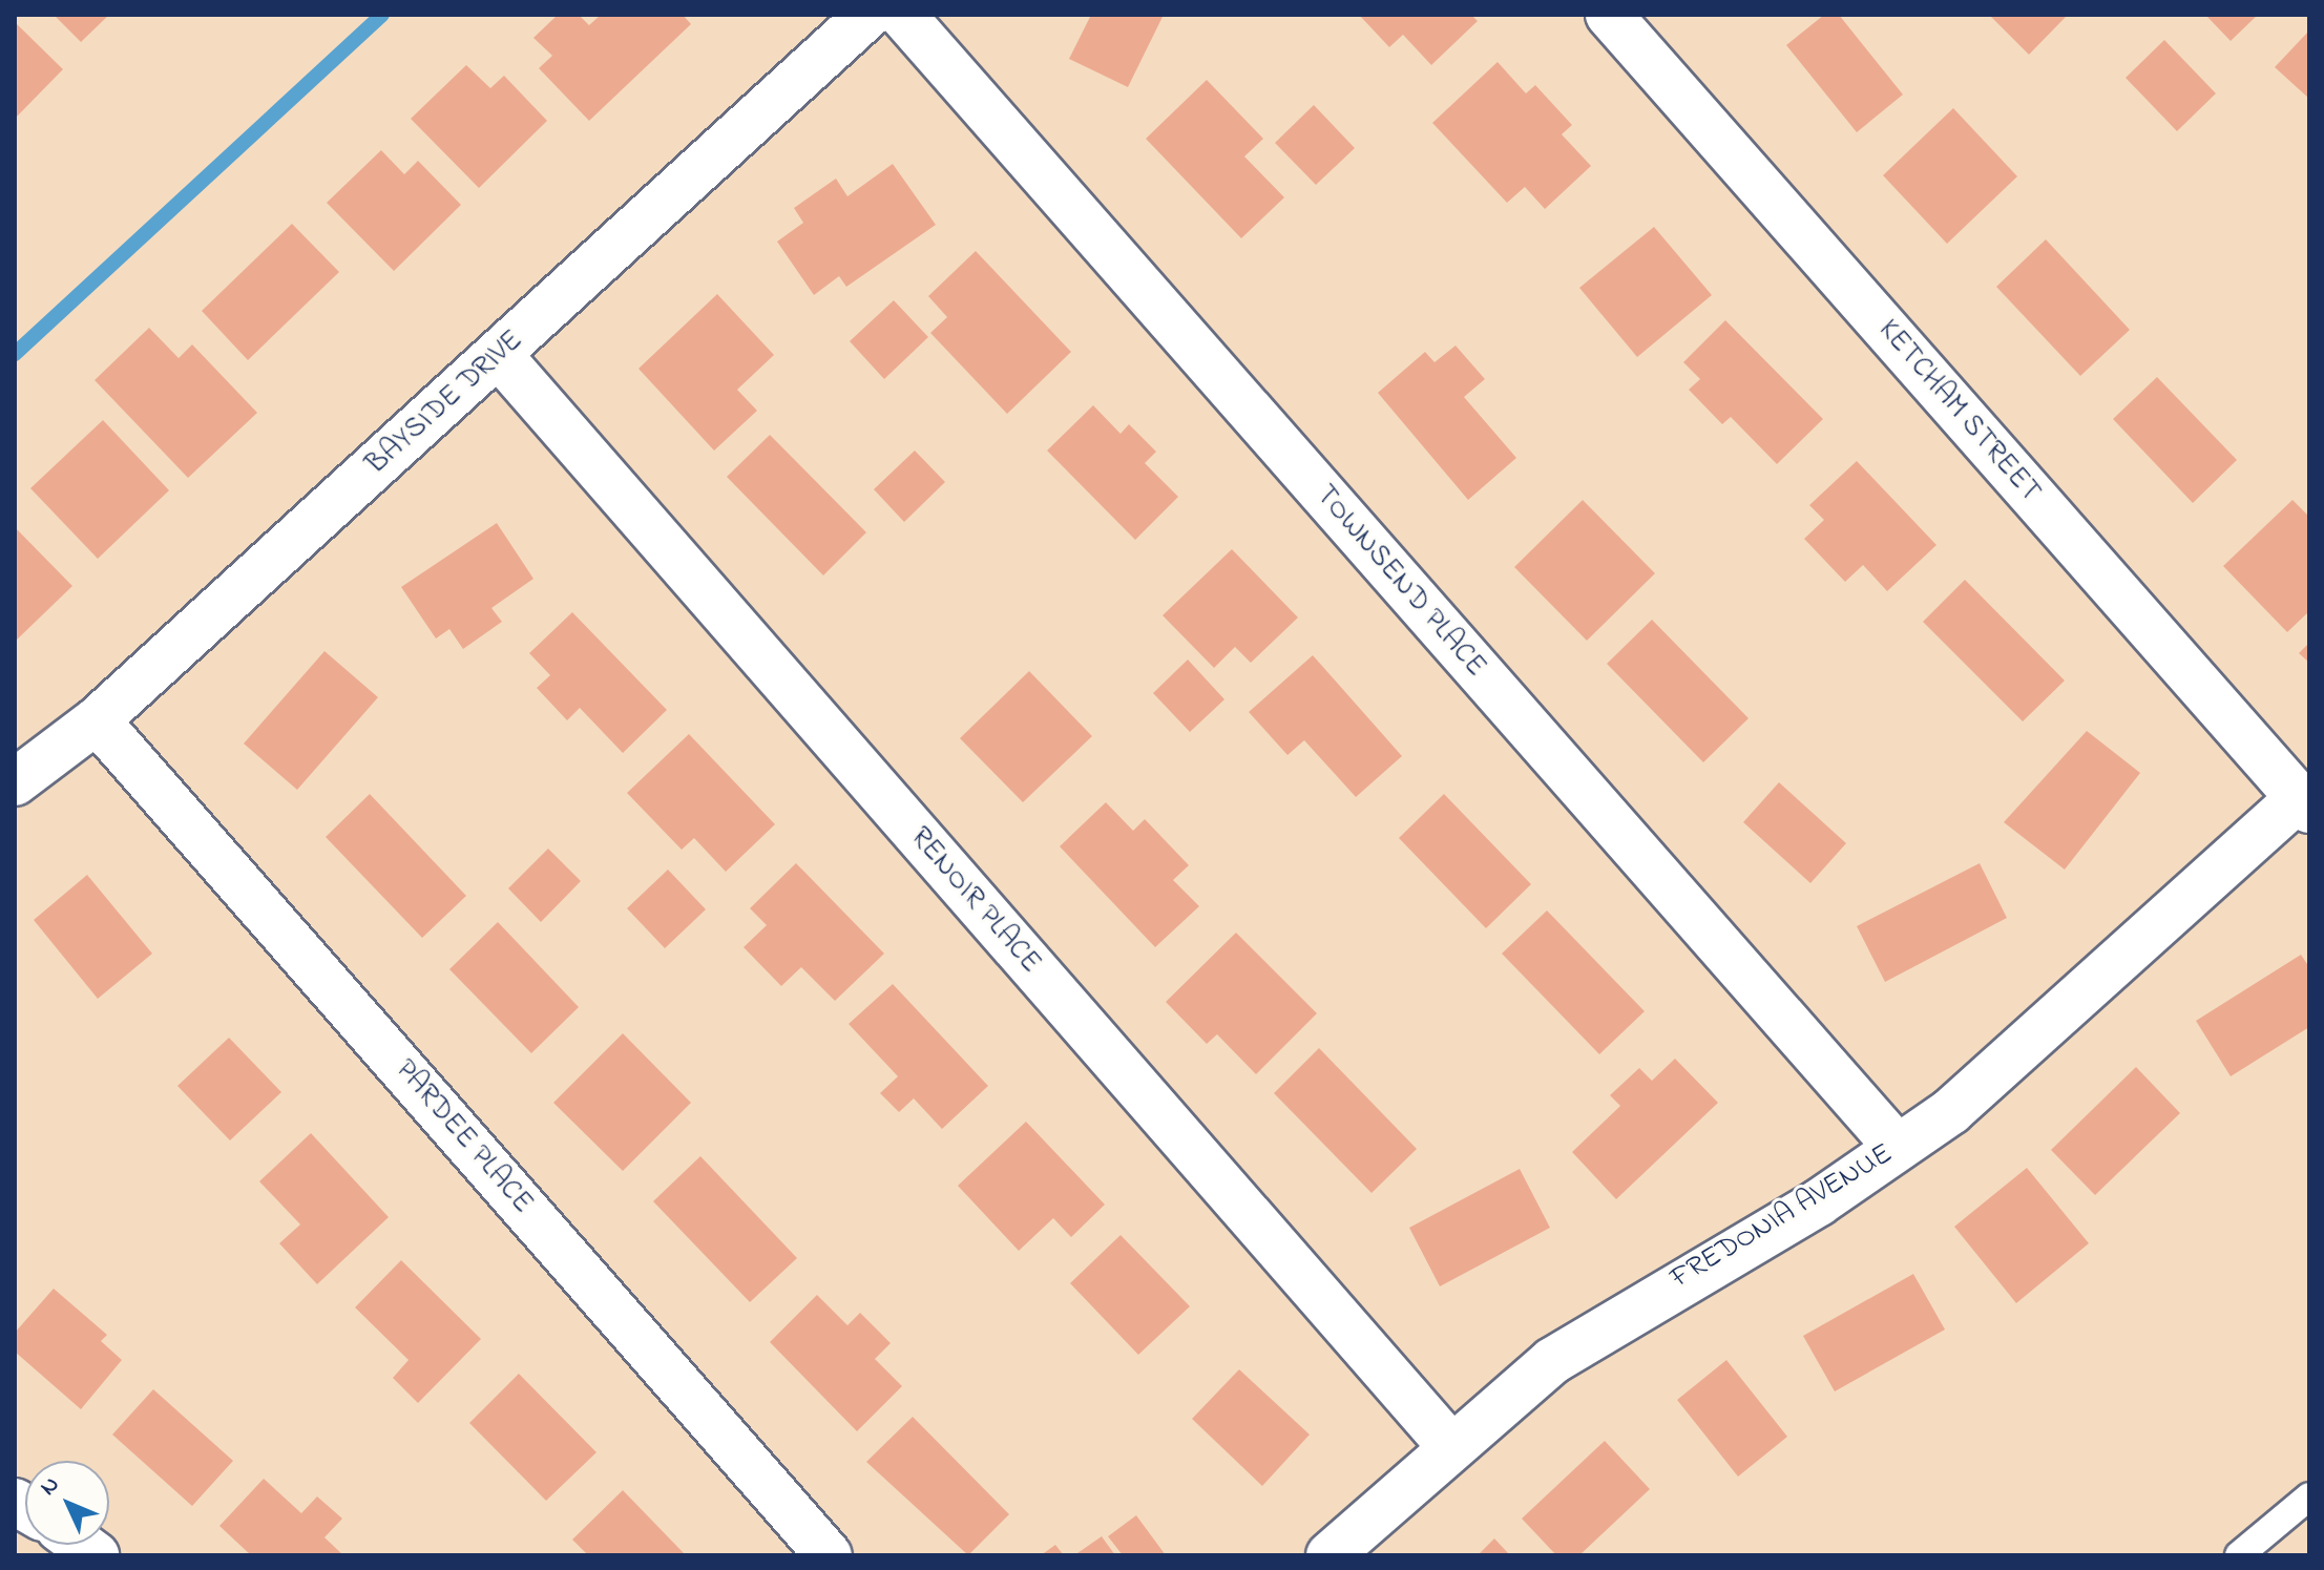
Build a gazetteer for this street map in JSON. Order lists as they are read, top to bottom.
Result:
{
  "streets": {
    "street": [
      "BAYSIDE DRIVE",
      "KETCHAM STREET",
      "TOWNSEND PLACE",
      "RENOIR PLACE",
      "PARDEE PLACE",
      "FREDONIA AVENUE"
    ]
  },
  "crossings": [
    ["BAYSIDE DRIVE", "RENOIR PLACE"],
    ["BAYSIDE DRIVE", "PARDEE PLACE"],
    ["KETCHAM STREET", "FREDONIA AVENUE"],
    ["TOWNSEND PLACE", "FREDONIA AVENUE"],
    ["RENOIR PLACE", "FREDONIA AVENUE"]
  ],
  "north": "top left"
}
